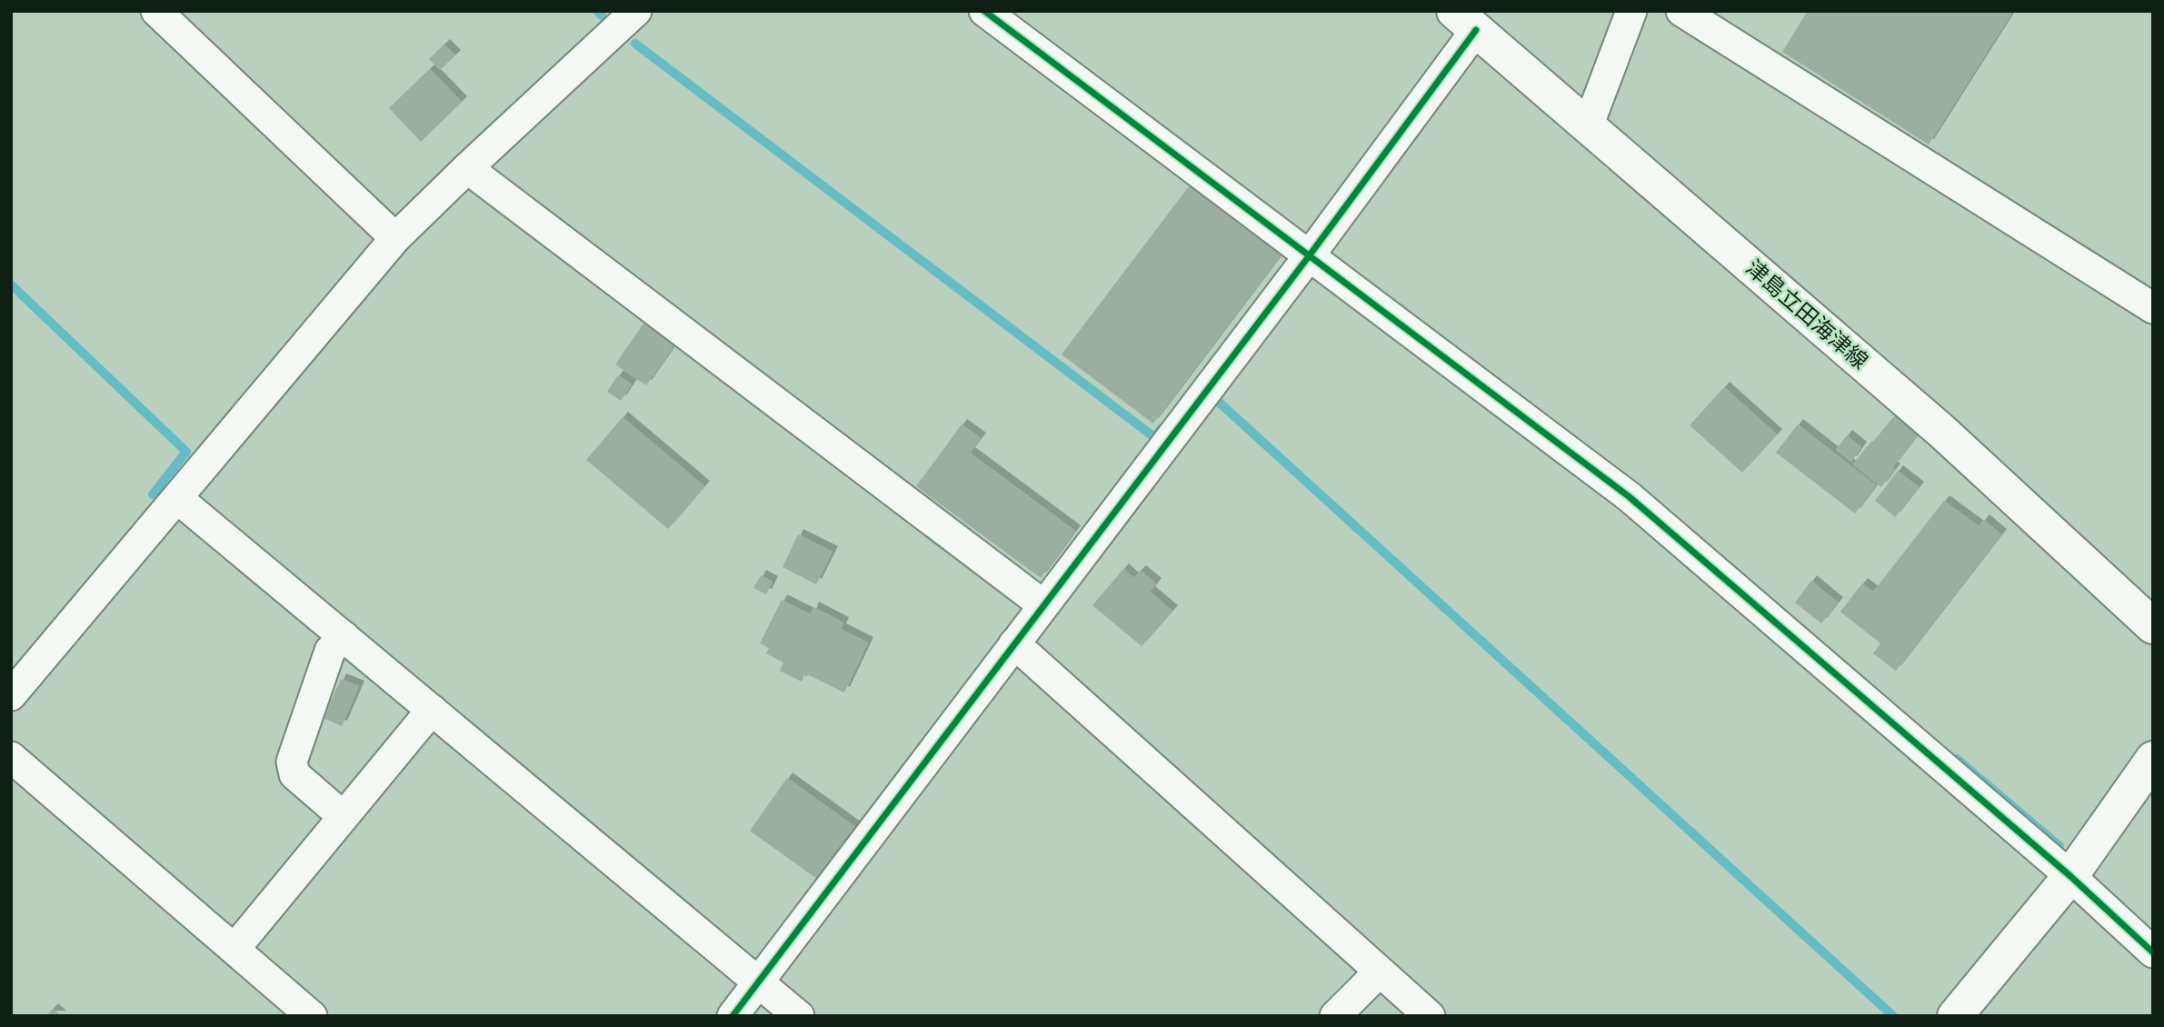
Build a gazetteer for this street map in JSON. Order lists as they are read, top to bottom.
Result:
{
  "streets": {
    "main road": ["津島立田海津線"]
  }
}
